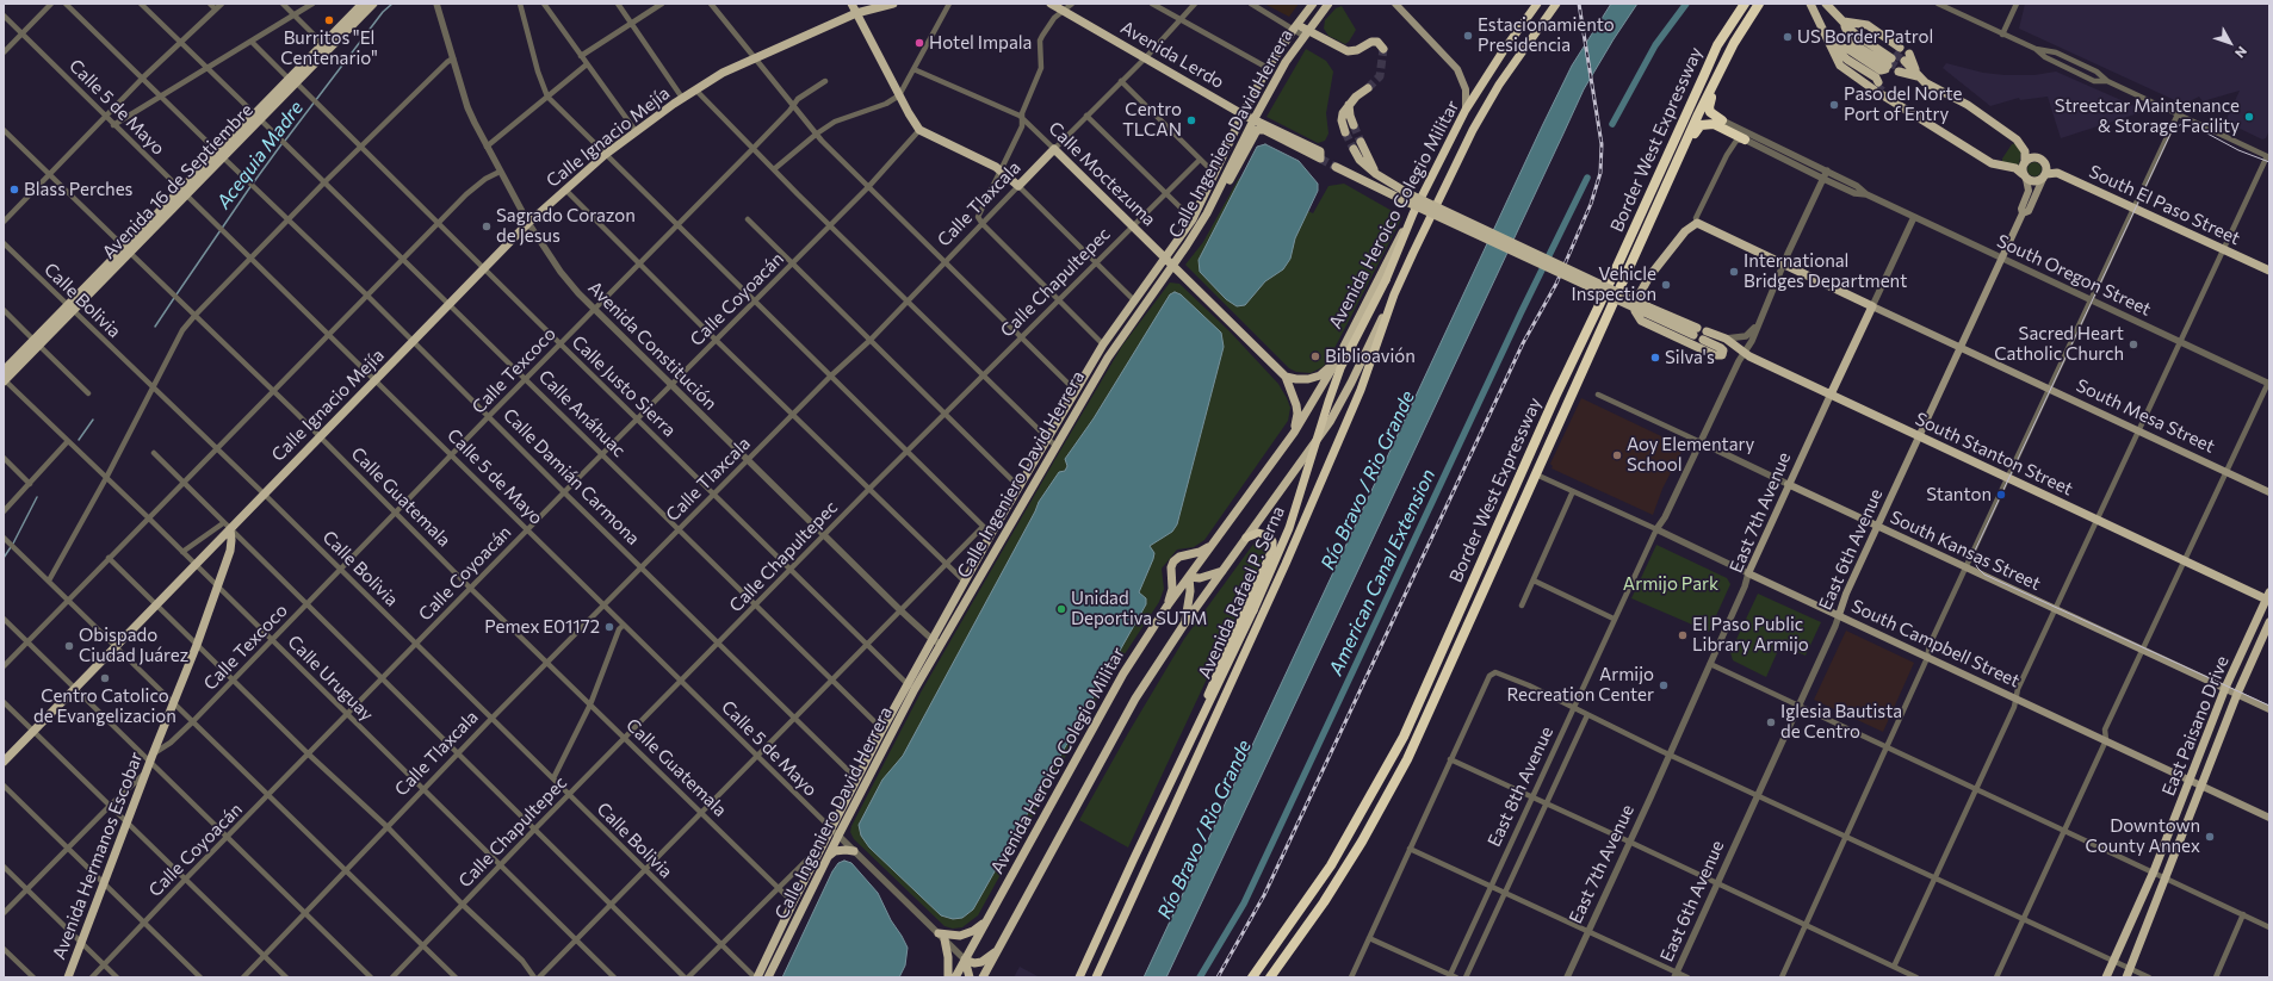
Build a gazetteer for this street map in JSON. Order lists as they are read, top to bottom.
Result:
{
  "streets": {
    "highway": ["Border West Expressway", "Avenida Heroico Colegio Militar", "Avenida Rafael P. Serna"],
    "main road": [
      "Avenida Lerdo",
      "Calle Ingeniero David Herrera",
      "Calle Ignacio Mejía",
      "Calle Moctezuma",
      "Avenida 16 de Septiembre",
      "Calle Tlaxcala",
      "South El Paso Street",
      "South Mesa Street",
      "South Stanton Street",
      "East 7th Avenue",
      "East 6th Avenue",
      "South Kansas Street",
      "South Campbell Street",
      "East Paisano Drive",
      "Avenida Hermanos Escobar"
    ],
    "street": [
      "Calle 5 de Mayo",
      "South Oregon Street",
      "Calle Chapultepec",
      "Calle Coyoacán",
      "Calle Bolivia",
      "Avenida Constitución",
      "Calle Texcoco",
      "Calle Justo Sierra",
      "Calle Anáhuac",
      "Calle Damián Carmona",
      "Calle Guatemala",
      "Calle Uruguay",
      "East 8th Avenue"
    ]
  },
  "crossings": [
    ["Avenida Lerdo", "Calle Ingeniero David Herrera"],
    ["Avenida Lerdo", "Calle Tlaxcala"],
    ["Calle 5 de Mayo", "Calle Ingeniero David Herrera"],
    ["Calle 5 de Mayo", "Calle Ignacio Mejía"],
    ["Calle 5 de Mayo", "Avenida 16 de Septiembre"],
    ["Calle 5 de Mayo", "Calle Tlaxcala"],
    ["Calle 5 de Mayo", "Avenida Heroico Colegio Militar"],
    ["Calle 5 de Mayo", "Calle Chapultepec"],
    ["Calle 5 de Mayo", "Calle Coyoacán"],
    ["Calle 5 de Mayo", "Calle Texcoco"],
    ["Calle Ingeniero David Herrera", "Calle Moctezuma"],
    ["Calle Ingeniero David Herrera", "Calle Bolivia"],
    ["Calle Ingeniero David Herrera", "Avenida Constitución"],
    ["Calle Ingeniero David Herrera", "Calle Justo Sierra"],
    ["Calle Ingeniero David Herrera", "Calle Anáhuac"],
    ["Calle Ingeniero David Herrera", "Calle Damián Carmona"],
    ["Calle Ingeniero David Herrera", "Calle Guatemala"],
    ["Calle Ignacio Mejía", "Calle Bolivia"],
    ["Calle Ignacio Mejía", "Avenida Constitución"],
    ["Calle Ignacio Mejía", "Calle Justo Sierra"],
    ["Calle Ignacio Mejía", "Calle Anáhuac"],
    ["Calle Ignacio Mejía", "Calle Damián Carmona"],
    ["Calle Ignacio Mejía", "Calle Guatemala"],
    ["Calle Ignacio Mejía", "Calle Uruguay"],
    ["Calle Ignacio Mejía", "Avenida Hermanos Escobar"],
    ["Calle Moctezuma", "Calle Tlaxcala"],
    ["Calle Moctezuma", "Avenida Heroico Colegio Militar"],
    ["Calle Moctezuma", "Calle Chapultepec"],
    ["Avenida 16 de Septiembre", "Calle Bolivia"],
    ["Avenida 16 de Septiembre", "Calle Justo Sierra"],
    ["Avenida 16 de Septiembre", "Calle Anáhuac"],
    ["Avenida 16 de Septiembre", "Calle Damián Carmona"],
    ["Avenida 16 de Septiembre", "Calle Guatemala"],
    ["Avenida 16 de Septiembre", "Calle Uruguay"],
    ["Calle Tlaxcala", "Calle Bolivia"],
    ["Calle Tlaxcala", "Avenida Constitución"],
    ["Calle Tlaxcala", "Calle Justo Sierra"],
    ["Calle Tlaxcala", "Calle Anáhuac"],
    ["Calle Tlaxcala", "Calle Damián Carmona"],
    ["Calle Tlaxcala", "Calle Guatemala"],
    ["Calle Tlaxcala", "Calle Uruguay"],
    ["South El Paso Street", "East 6th Avenue"],
    ["Avenida Heroico Colegio Militar", "Avenida Rafael P. Serna"],
    ["South Oregon Street", "East 7th Avenue"],
    ["South Oregon Street", "East 6th Avenue"],
    ["South Oregon Street", "East 8th Avenue"],
    ["Calle Chapultepec", "Calle Bolivia"],
    ["Calle Chapultepec", "Avenida Constitución"],
    ["Calle Chapultepec", "Calle Justo Sierra"],
    ["Calle Chapultepec", "Calle Anáhuac"],
    ["Calle Chapultepec", "Calle Damián Carmona"],
    ["Calle Chapultepec", "Calle Guatemala"],
    ["Calle Chapultepec", "Calle Uruguay"],
    ["Calle Coyoacán", "Calle Bolivia"],
    ["Calle Coyoacán", "Avenida Constitución"],
    ["Calle Coyoacán", "Calle Justo Sierra"],
    ["Calle Coyoacán", "Calle Anáhuac"],
    ["Calle Coyoacán", "Calle Damián Carmona"],
    ["Calle Coyoacán", "Calle Guatemala"],
    ["Calle Coyoacán", "Calle Uruguay"],
    ["Calle Bolivia", "Calle Texcoco"],
    ["Avenida Constitución", "Calle Texcoco"],
    ["Calle Texcoco", "Calle Justo Sierra"],
    ["Calle Texcoco", "Calle Anáhuac"],
    ["Calle Texcoco", "Calle Damián Carmona"],
    ["Calle Texcoco", "Calle Guatemala"],
    ["Calle Texcoco", "Calle Uruguay"],
    ["Calle Texcoco", "Avenida Hermanos Escobar"],
    ["South Mesa Street", "South Stanton Street"],
    ["South Mesa Street", "East 7th Avenue"],
    ["South Mesa Street", "East 6th Avenue"],
    ["South Mesa Street", "East 8th Avenue"],
    ["South Stanton Street", "East 7th Avenue"],
    ["South Stanton Street", "East 6th Avenue"],
    ["South Stanton Street", "East Paisano Drive"],
    ["South Stanton Street", "East 8th Avenue"],
    ["East 7th Avenue", "South Kansas Street"],
    ["East 7th Avenue", "South Campbell Street"],
    ["East 6th Avenue", "South Kansas Street"],
    ["East 6th Avenue", "South Campbell Street"],
    ["South Kansas Street", "East Paisano Drive"],
    ["South Kansas Street", "East 8th Avenue"],
    ["South Campbell Street", "East Paisano Drive"],
    ["South Campbell Street", "East 8th Avenue"],
    ["Calle Uruguay", "Avenida Hermanos Escobar"]
  ],
  "water": ["Acequia Madre", "Río Bravo / Rio Grande", "American Canal Extension"],
  "parks": ["Armijo Park"],
  "places": [
    "Burritos \"El Centenario\"",
    "Estacionamiento Presidencia",
    "US Border Patrol",
    "Hotel Impala",
    "Paso del Norte Port of Entry",
    "Streetcar Maintenance & Storage Facility",
    "Centro TLCAN",
    "Blass Perches",
    "Sagrado Corazon de Jesus",
    "International Bridges Department",
    "Vehicle Inspection",
    "Sacred Heart Catholic Church",
    "Biblioavión",
    "Silva's",
    "Aoy Elementary School",
    "Stanton",
    "Unidad Deportiva SUTM",
    "Pemex E01172",
    "El Paso Public Library Armijo",
    "Obispado Ciudad Juárez",
    "Centro Catolico de Evangelizacion",
    "Armijo Recreation Center",
    "Iglesia Bautista de Centro",
    "Downtown County Annex"
  ],
  "north": "bottom right"
}
